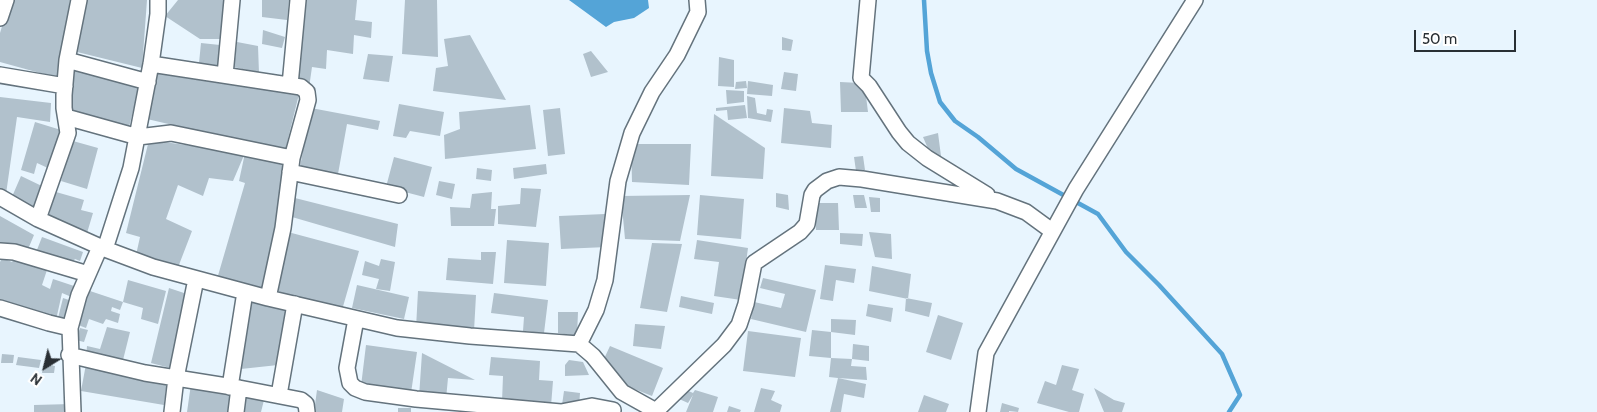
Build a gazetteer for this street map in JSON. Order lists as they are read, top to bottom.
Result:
{
  "scale_bar": "50 m",
  "north": "bottom left"
}
